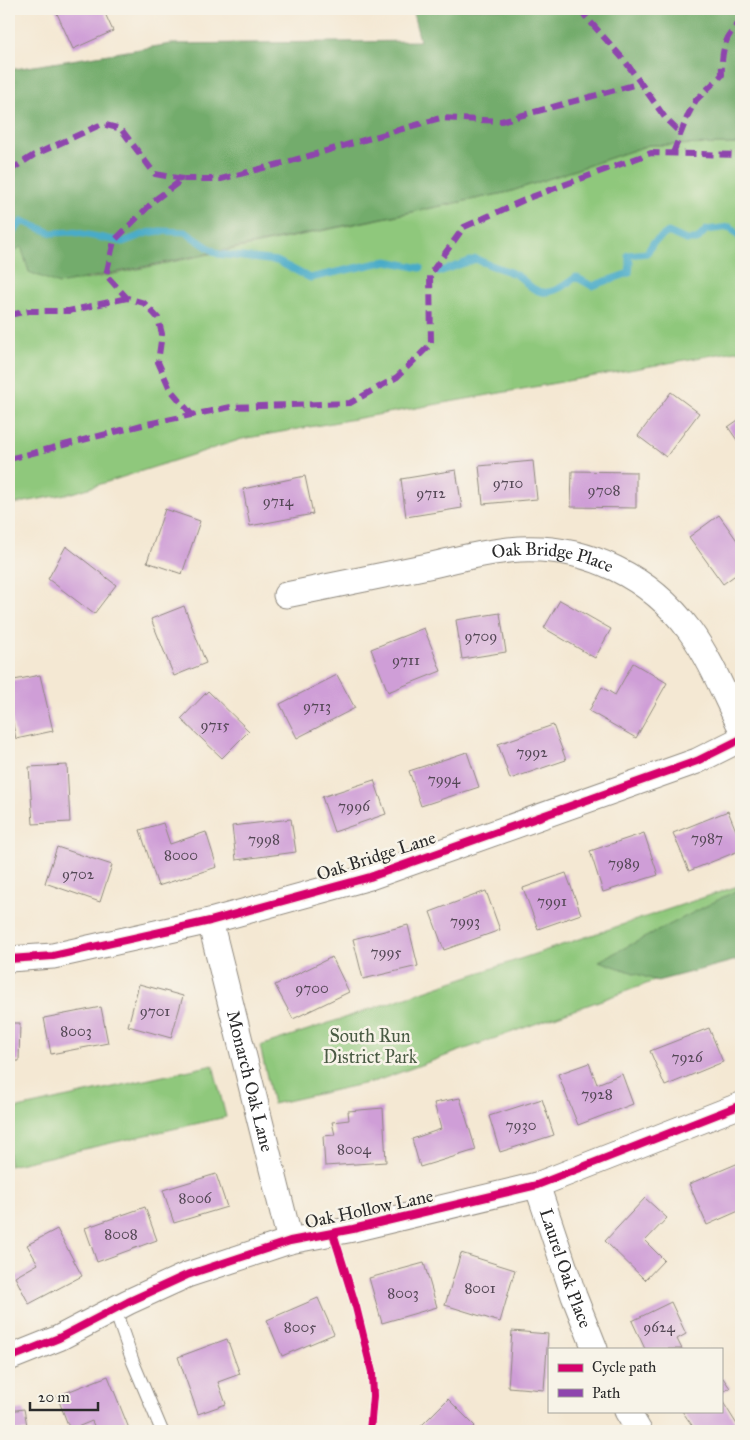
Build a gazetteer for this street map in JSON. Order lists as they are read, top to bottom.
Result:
{
  "streets": {
    "street": [
      "Oak Bridge Place",
      "Oak Bridge Lane",
      "Monarch Oak Lane",
      "Oak Hollow Lane",
      "Laurel Oak Place"
    ]
  },
  "crossings": [
    ["Oak Bridge Lane", "Monarch Oak Lane"],
    ["Monarch Oak Lane", "Oak Hollow Lane"],
    ["Oak Hollow Lane", "Laurel Oak Place"]
  ],
  "parks": ["South Run District Park"],
  "house_numbers": [
    "9710",
    "9708",
    "9712",
    "9714",
    "9709",
    "9711",
    "9713",
    "9715",
    "7992",
    "7994",
    "7996",
    "7987",
    "7998",
    "8000",
    "7989",
    "9702",
    "7991",
    "7993",
    "7995",
    "9700",
    "9701",
    "8003",
    "7926",
    "7928",
    "7930",
    "8004",
    "8006",
    "8008",
    "8001",
    "8003",
    "8005",
    "9624"
  ],
  "legend": ["Cycle path", "Path"],
  "scale_bar": "20 m"
}
